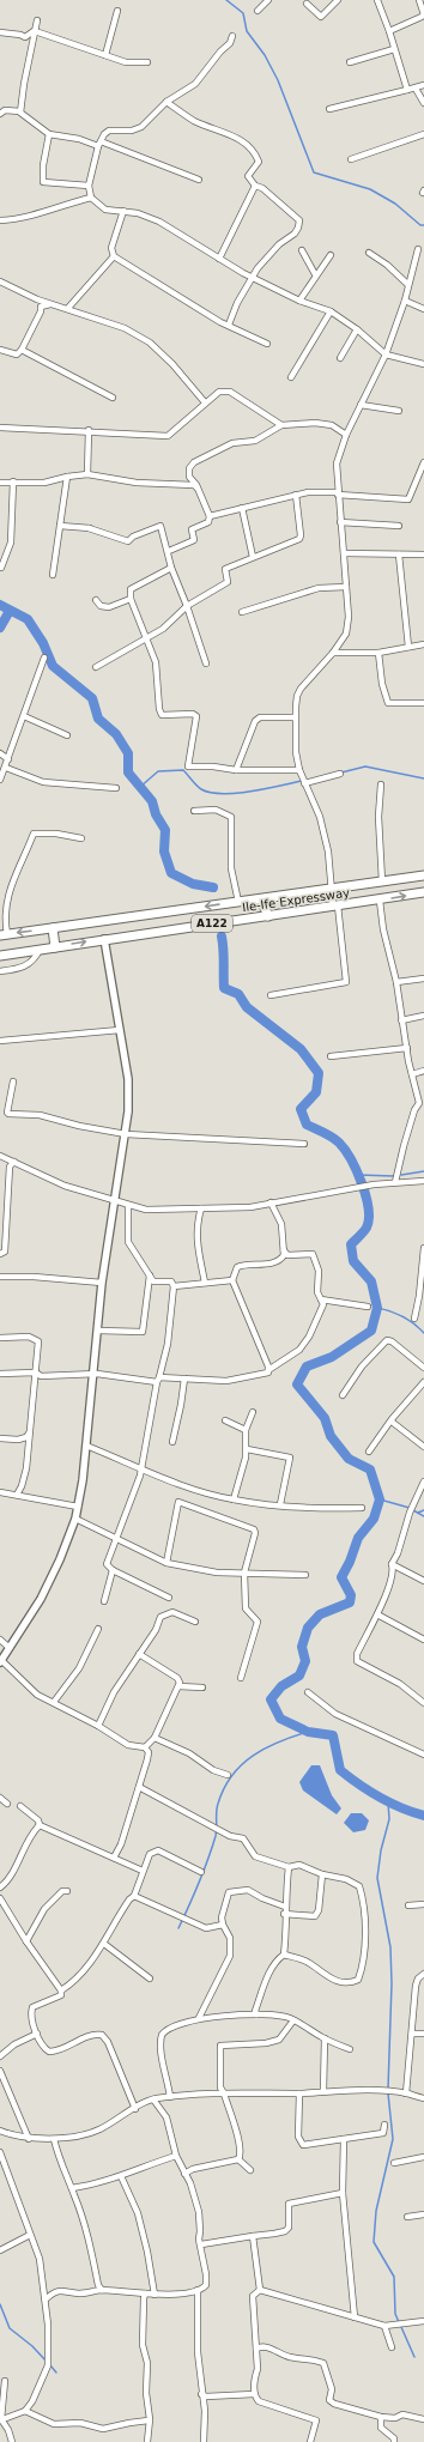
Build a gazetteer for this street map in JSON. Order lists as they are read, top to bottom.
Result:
{
  "streets": {
    "highway": ["Ile-Ife Expressway", "A122"]
  }
}
